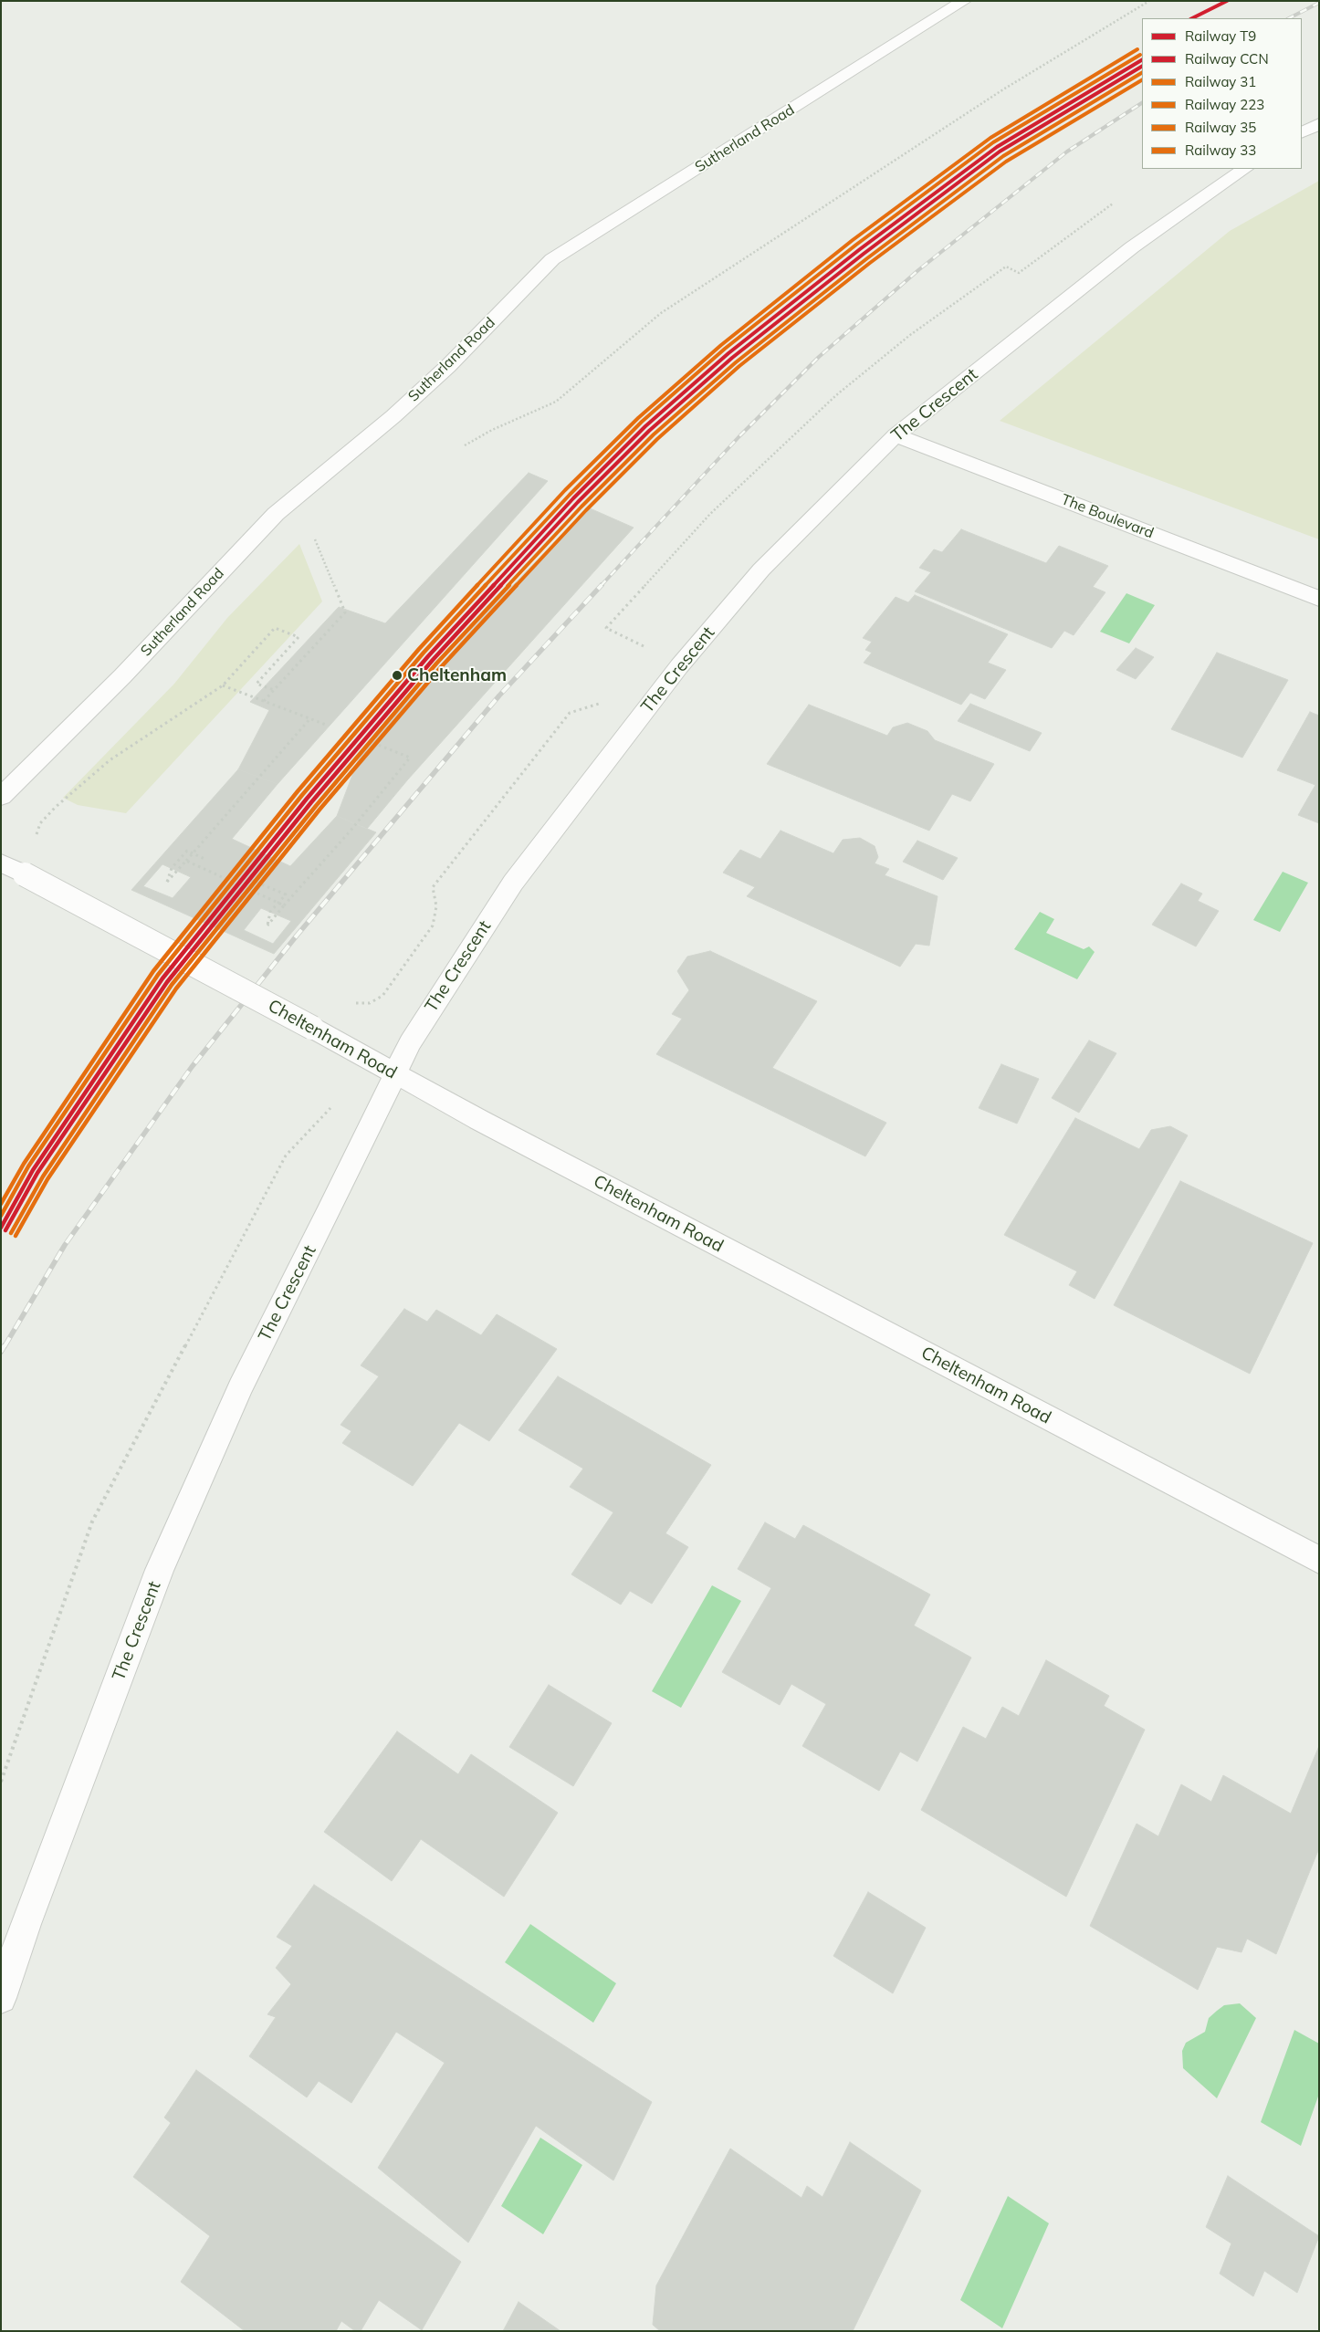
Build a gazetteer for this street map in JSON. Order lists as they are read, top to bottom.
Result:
{
  "streets": {
    "street": [
      "Sutherland Road",
      "The Crescent",
      "The Boulevard",
      "Cheltenham Road"
    ]
  },
  "crossings": [
    ["The Crescent", "The Boulevard"],
    ["The Crescent", "Cheltenham Road"]
  ],
  "places": ["Cheltenham"],
  "lines": [
    "rail line T9",
    "rail line 35",
    "rail line 31",
    "rail line CCN",
    "rail line 223",
    "rail line 33"
  ],
  "legend": [
    "Railway T9",
    "Railway CCN",
    "Railway 31",
    "Railway 223",
    "Railway 35",
    "Railway 33"
  ]
}
